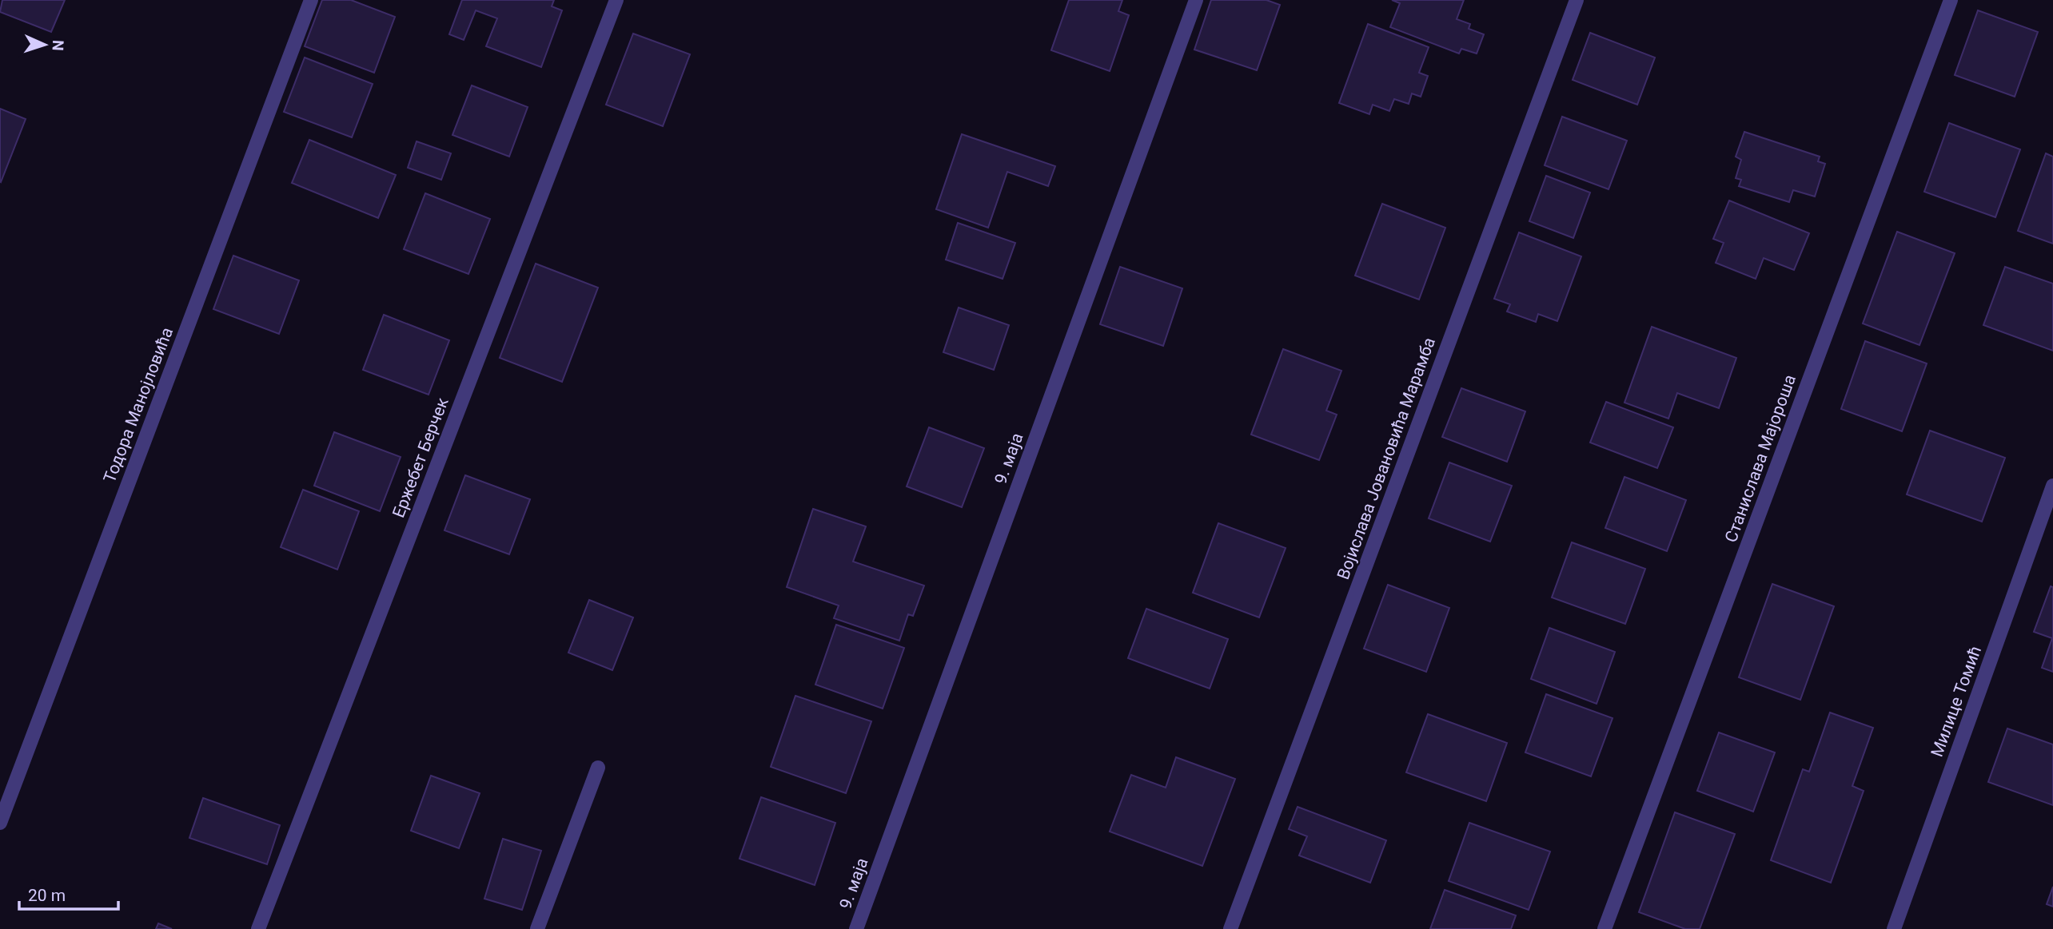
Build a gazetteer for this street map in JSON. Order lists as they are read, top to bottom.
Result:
{
  "streets": {
    "street": [
      "Тодора Манојловића",
      "Ержебет Берчек",
      "9. маја",
      "Војислава Јовановића Марамба",
      "Станислава Мајороша",
      "Милице Томић"
    ]
  },
  "scale_bar": "20 m",
  "north": "right"
}
